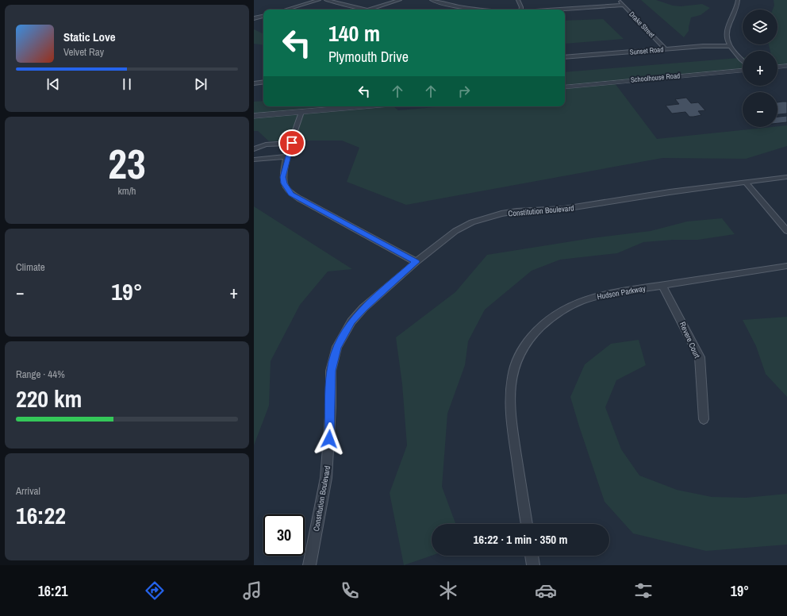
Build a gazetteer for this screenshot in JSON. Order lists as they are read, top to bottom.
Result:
{
  "streets": {
    "street": [
      "Drake Street",
      "Sunset Road",
      "Schoolhouse Road",
      "Constitution Boulevard",
      "Hudson Parkway",
      "Revere Court"
    ]
  },
  "crossings": [
    ["Drake Street", "Sunset Road"],
    ["Hudson Parkway", "Revere Court"]
  ],
  "page": {
    "map_buttons": ["+", "−"],
    "turn": ["140 m", "Plymouth Drive"],
    "song": ["Static Love", "Velvet Ray"],
    "tile": [
      ["23", "km/h"],
      "Climate",
      ["Range · 44%", "220 km"],
      ["Arrival", "16:22"]
    ],
    "heat": ["−", "19°", "+"],
    "limit": "30",
    "trip": "16:22 · 1 min · 350 m",
    "tabs": ["16:21", "19°"]
  }
}
